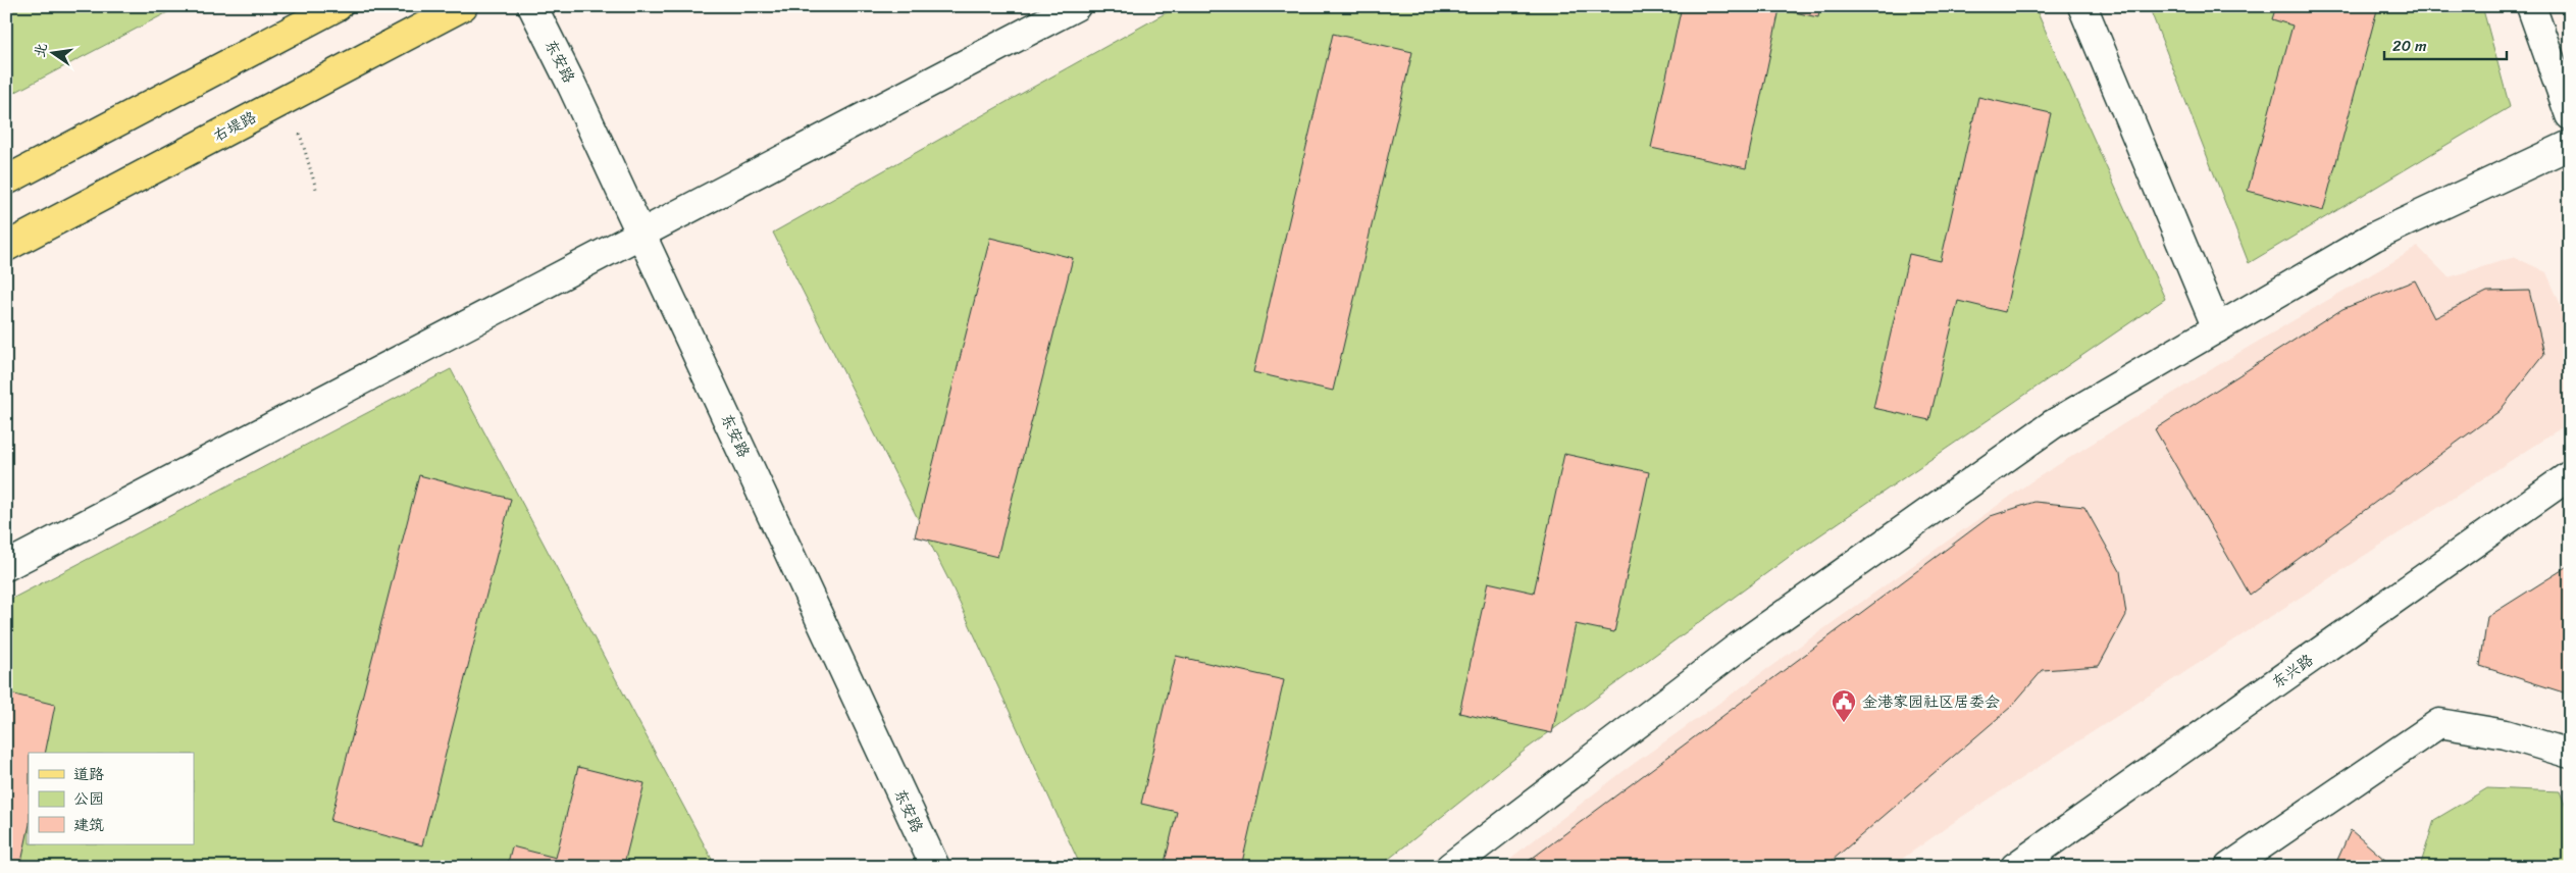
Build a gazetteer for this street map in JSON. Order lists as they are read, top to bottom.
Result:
{
  "streets": {
    "main road": ["右堤路"],
    "street": ["东安路", "东兴路"]
  },
  "places": {
    "public building": ["金港家园社区居委会"]
  },
  "legend": ["道路", "公园", "建筑"],
  "scale_bar": "20 m",
  "north": "left"
}
